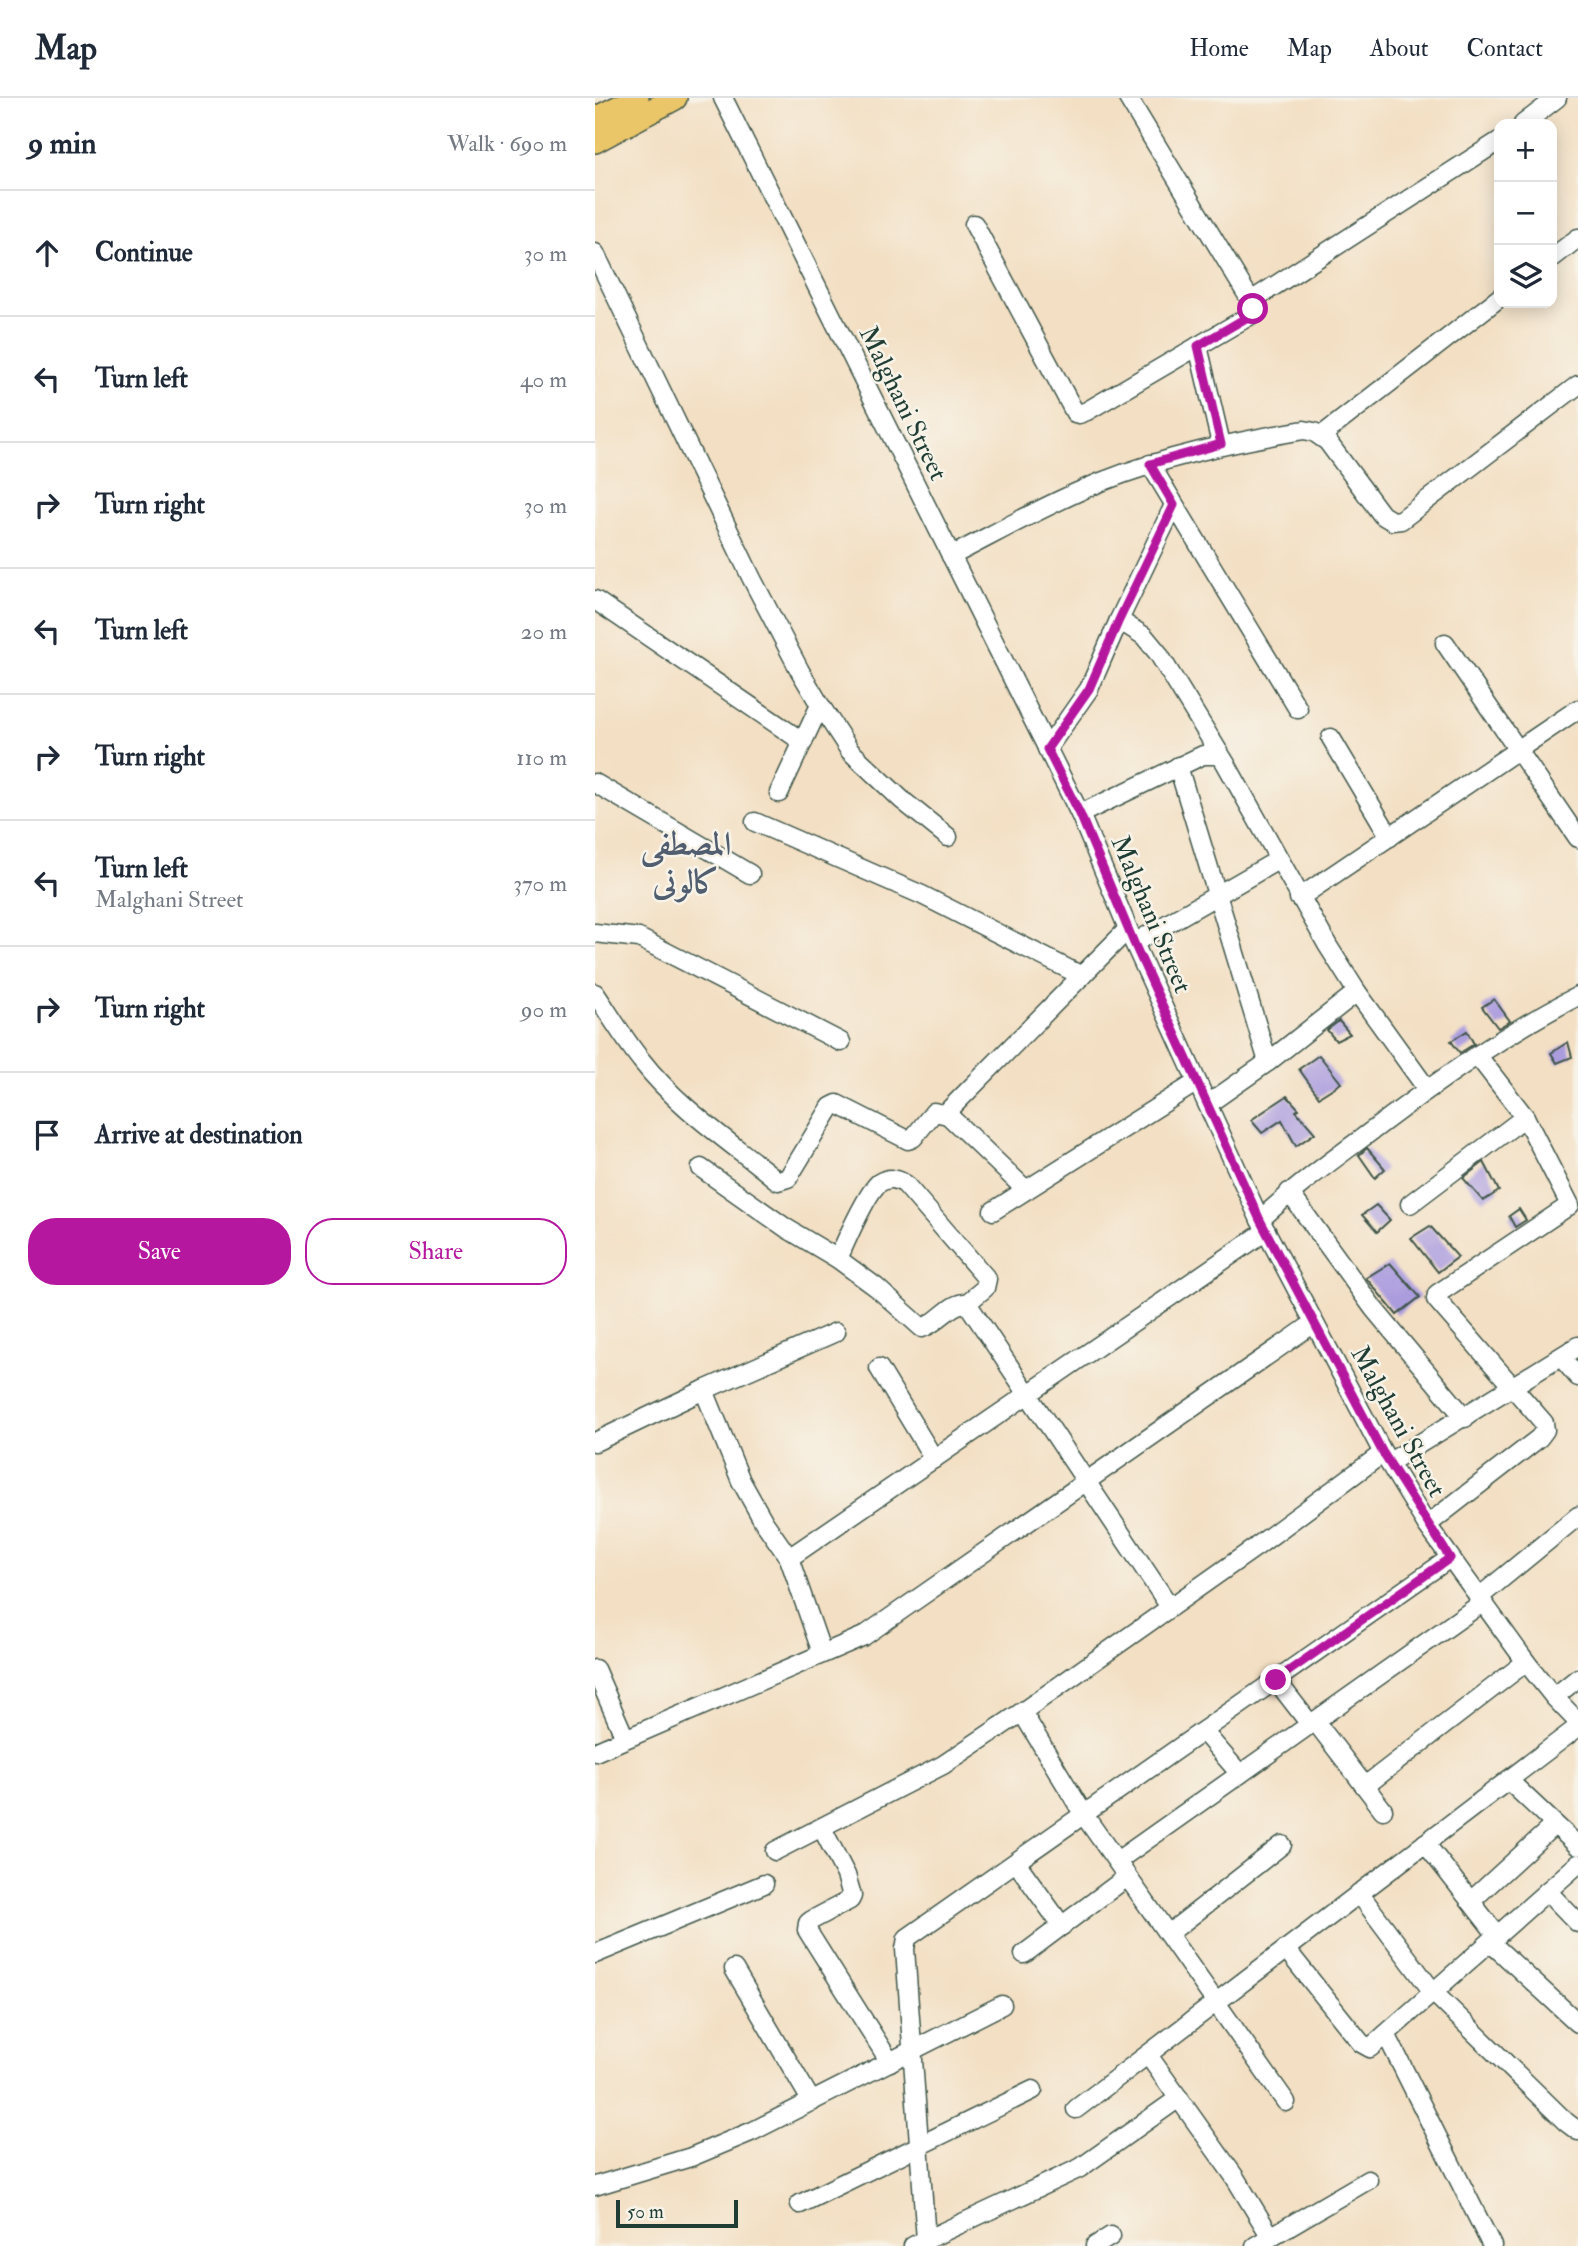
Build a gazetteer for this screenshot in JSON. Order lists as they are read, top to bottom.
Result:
{
  "streets": {
    "street": ["Malghani Street"]
  },
  "districts": ["المصطفی کالونی"],
  "scale_bar": "50 m",
  "page": {
    "header": "Map",
    "nav": [
      "Home",
      "Map",
      "About",
      "Contact"
    ],
    "heading": ["9 min", "Walk · 690 m"],
    "map_buttons": ["+", "−"],
    "list": [
      ["Continue", "30 m"],
      ["Turn left", "40 m"],
      ["Turn right", "30 m"],
      ["Turn left", "20 m"],
      ["Turn right", "110 m"],
      ["Turn left", "Malghani Street", "370 m"],
      ["Turn right", "90 m"],
      "Arrive at destination"
    ],
    "buttons": ["Save", "Share"],
    "scale": "50 m"
  }
}
